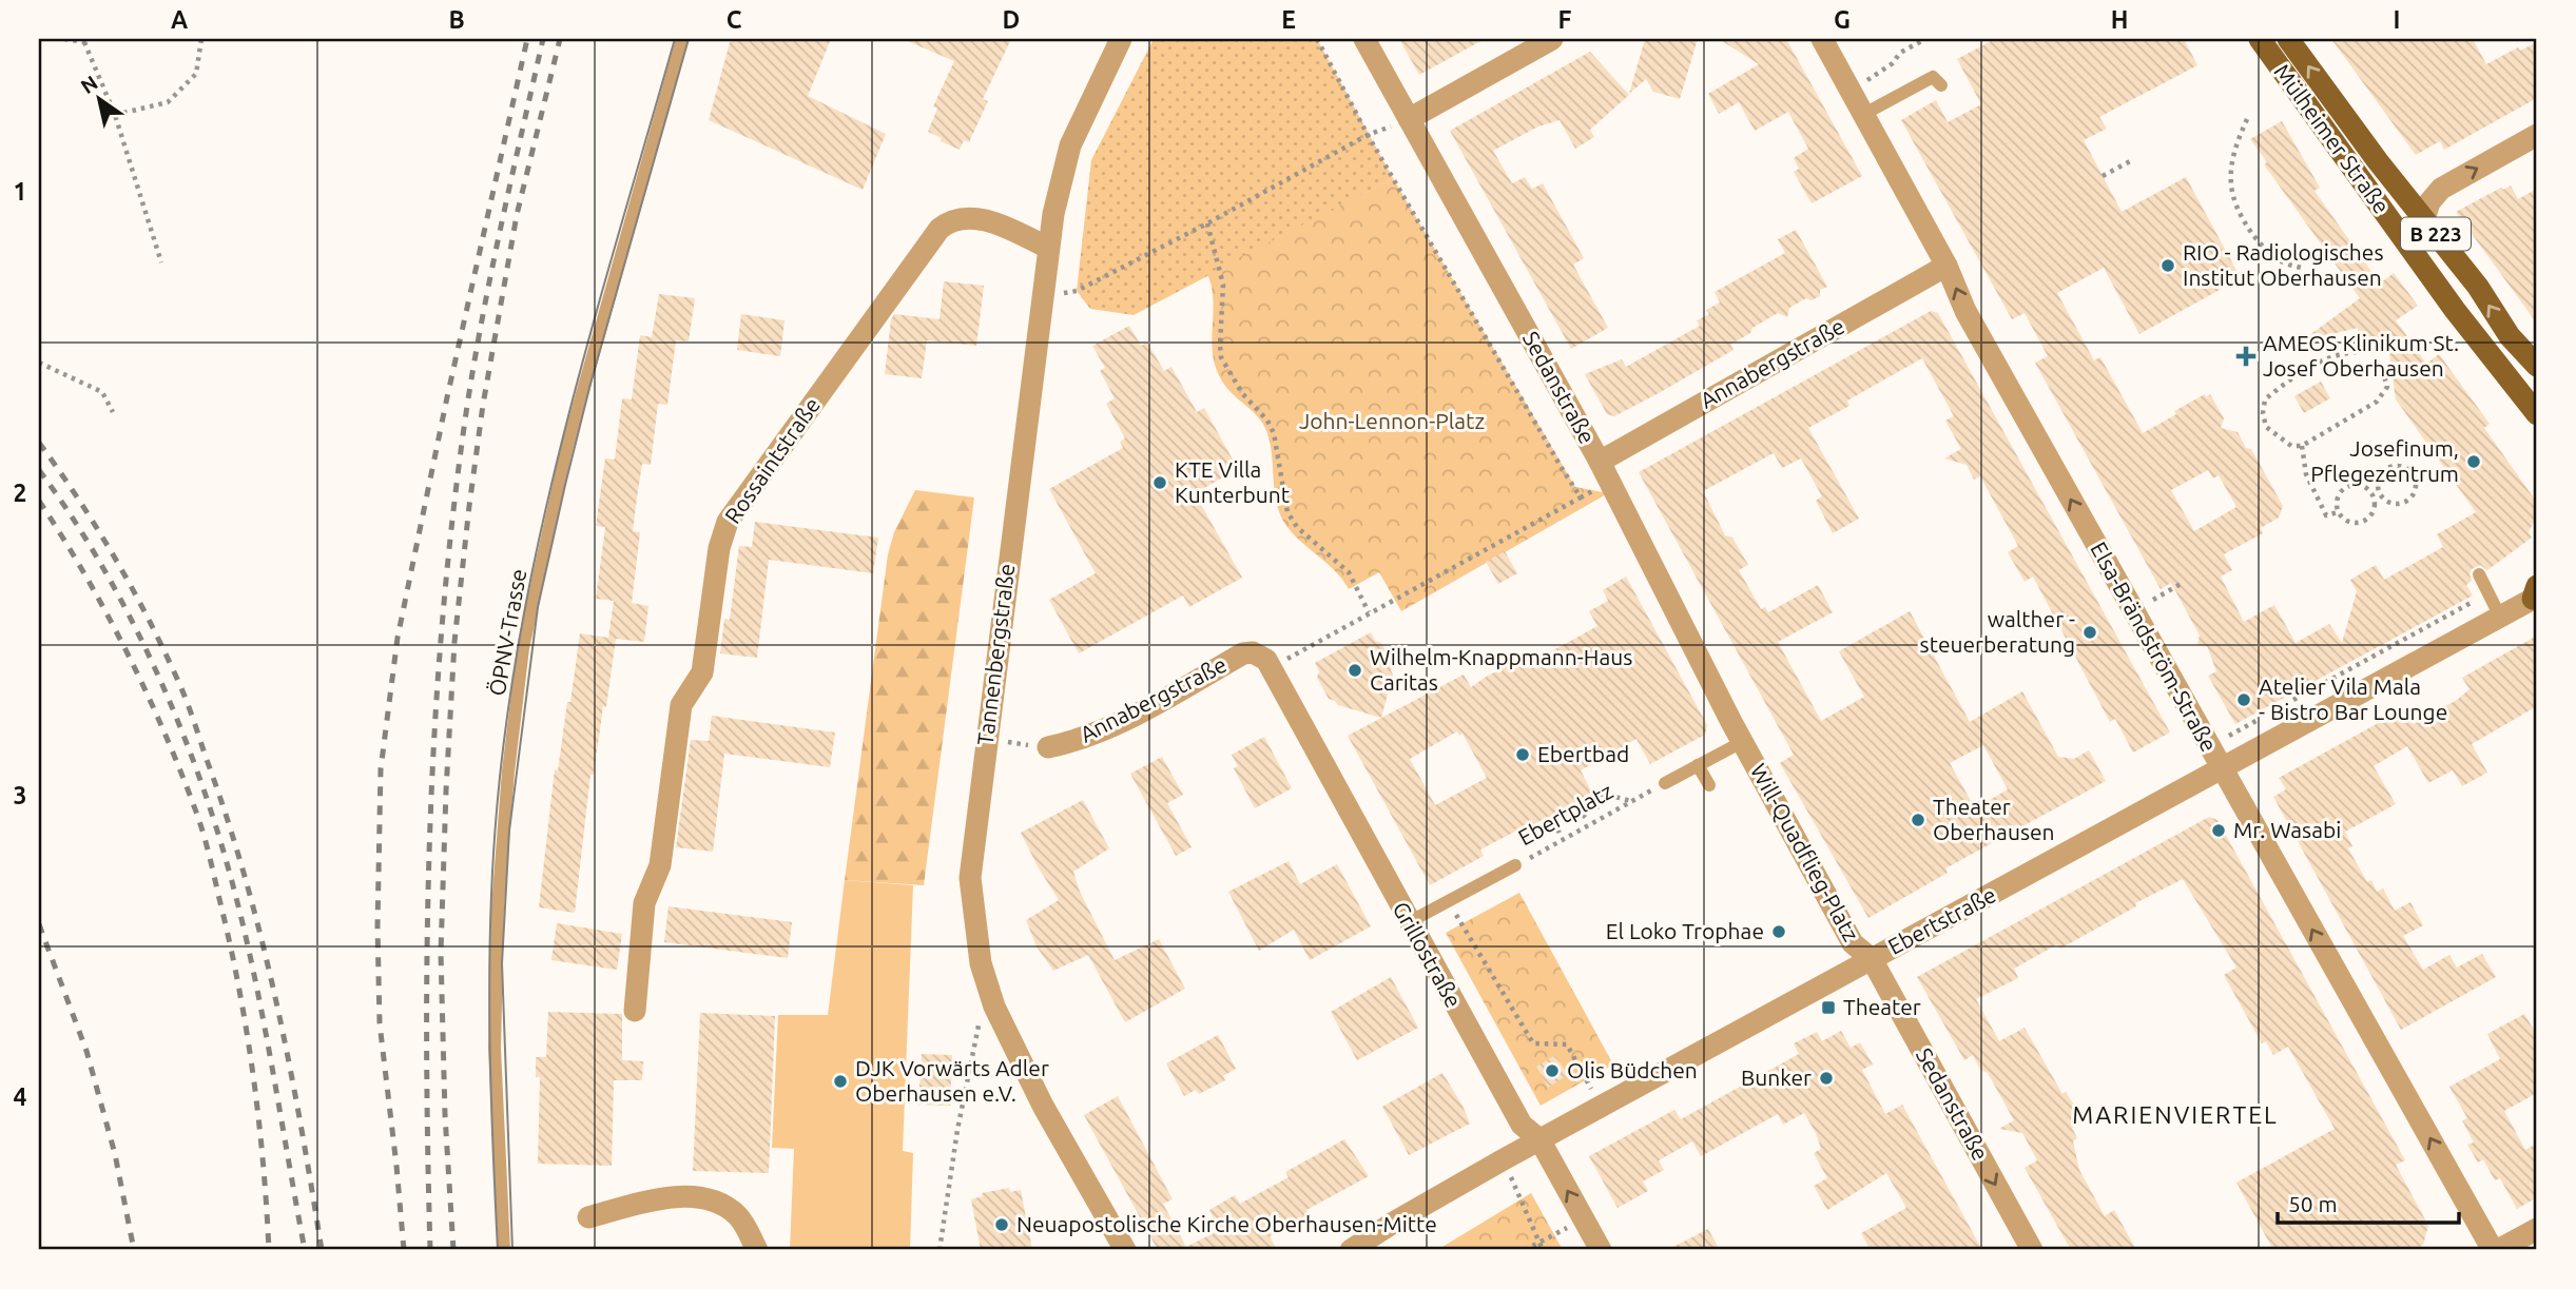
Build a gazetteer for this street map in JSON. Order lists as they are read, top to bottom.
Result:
{
  "streets": {
    "main road": ["Mülheimer Straße", "B 223"],
    "street": [
      "Annabergstraße",
      "Sedanstraße",
      "Rossaintstraße",
      "Elsa-Brändström-Straße",
      "Tannenbergstraße",
      "Will-Quadflieg-Platz",
      "Ebertstraße",
      "Grillostraße"
    ],
    "lane": ["ÖPNV-Trasse", "Ebertplatz"]
  },
  "crossings": [
    ["Annabergstraße", "Sedanstraße"],
    ["Annabergstraße", "Elsa-Brändström-Straße"],
    ["Annabergstraße", "Grillostraße"],
    ["Sedanstraße", "Will-Quadflieg-Platz"],
    ["Sedanstraße", "Ebertstraße"],
    ["Rossaintstraße", "Tannenbergstraße"],
    ["Elsa-Brändström-Straße", "Ebertstraße"],
    ["Ebertplatz", "Grillostraße"],
    ["Will-Quadflieg-Platz", "Ebertstraße"],
    ["Ebertstraße", "Grillostraße"]
  ],
  "one_way": ["Elsa-Brändström-Straße"],
  "districts": ["MARIENVIERTEL"],
  "parks": ["John-Lennon-Platz"],
  "places": {
    "other": [
      "RIO - Radiologisches Institut Oberhausen",
      "Josefinum, Pflegezentrum",
      "KTE Villa Kunterbunt",
      "walther - steuerberatung",
      "Wilhelm-Knappmann-Haus Caritas",
      "Atelier Vila Mala - Bistro Bar Lounge",
      "Ebertbad",
      "Theater Oberhausen",
      "Mr. Wasabi",
      "El Loko Trophae",
      "Olis Büdchen",
      "Bunker",
      "DJK Vorwärts Adler Oberhausen e.V.",
      "Neuapostolische Kirche Oberhausen-Mitte"
    ],
    "health": ["AMEOS Klinikum St. Josef Oberhausen"],
    "transit": ["Theater"]
  },
  "scale_bar": "50 m",
  "north": "top left",
  "grid": {
    "columns": [
      "A",
      "B",
      "C",
      "D",
      "E",
      "F",
      "G",
      "H",
      "I"
    ],
    "rows": [
      "1",
      "2",
      "3",
      "4"
    ]
  }
}
